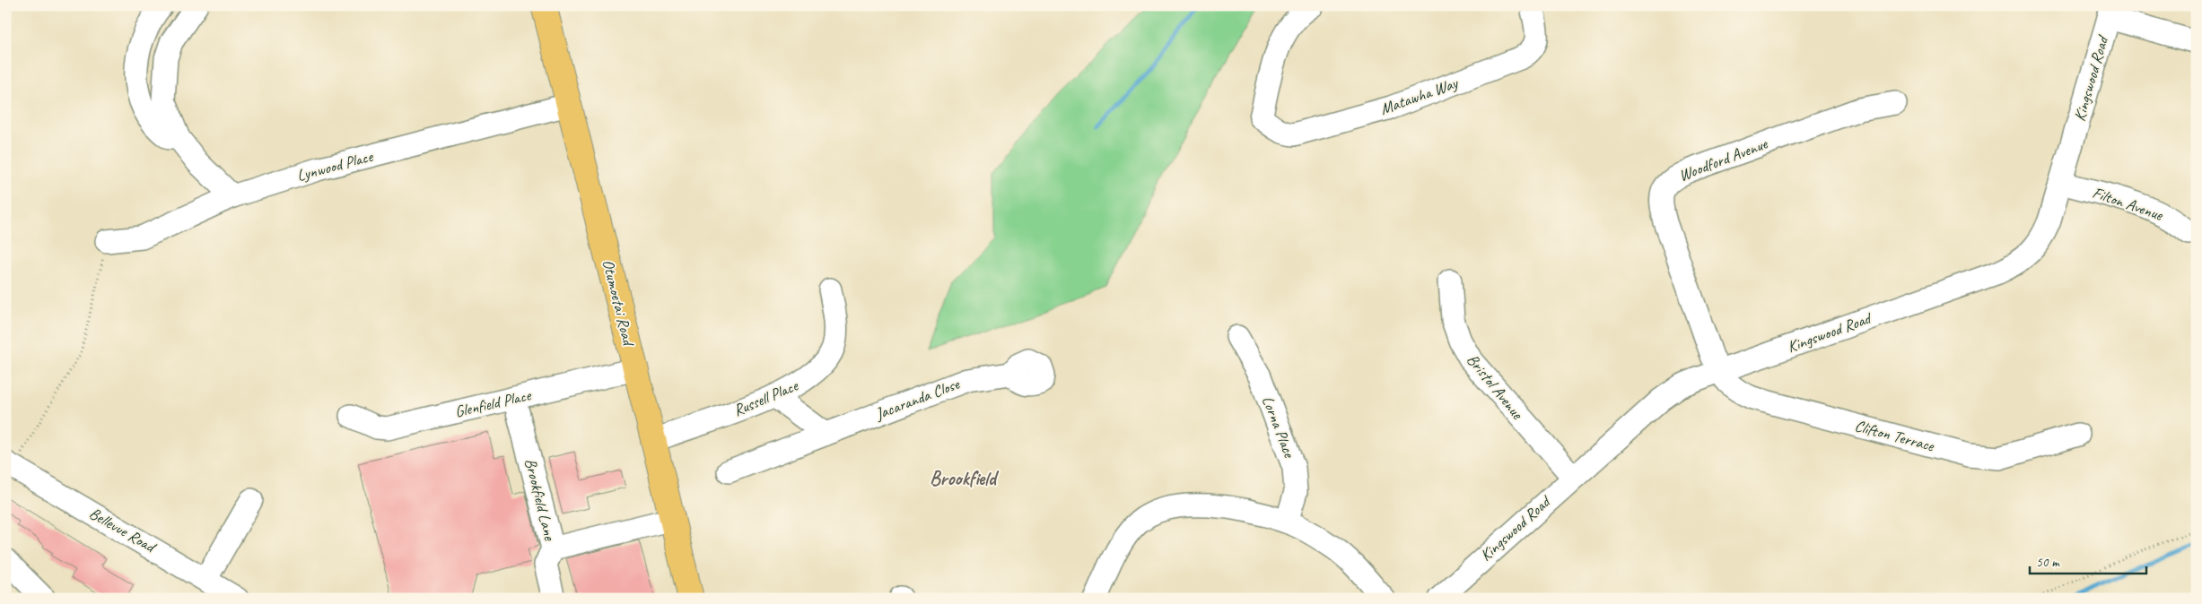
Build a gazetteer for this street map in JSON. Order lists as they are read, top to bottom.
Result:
{
  "streets": {
    "main road": ["Otumoetai Road"],
    "street": [
      "Kingswood Road",
      "Matawha Way",
      "Woodford Avenue",
      "Lynwood Place",
      "Filton Avenue",
      "Bristol Avenue",
      "Russell Place",
      "Jacaranda Close",
      "Glenfield Place",
      "Lorna Place",
      "Clifton Terrace",
      "Brookfield Lane",
      "Bellevue Road"
    ]
  },
  "crossings": [
    ["Kingswood Road", "Woodford Avenue"],
    ["Kingswood Road", "Filton Avenue"],
    ["Kingswood Road", "Bristol Avenue"],
    ["Kingswood Road", "Clifton Terrace"],
    ["Woodford Avenue", "Clifton Terrace"],
    ["Lynwood Place", "Otumoetai Road"],
    ["Otumoetai Road", "Russell Place"],
    ["Otumoetai Road", "Glenfield Place"],
    ["Glenfield Place", "Brookfield Lane"]
  ],
  "districts": ["Brookfield"],
  "scale_bar": "50 m"
}
